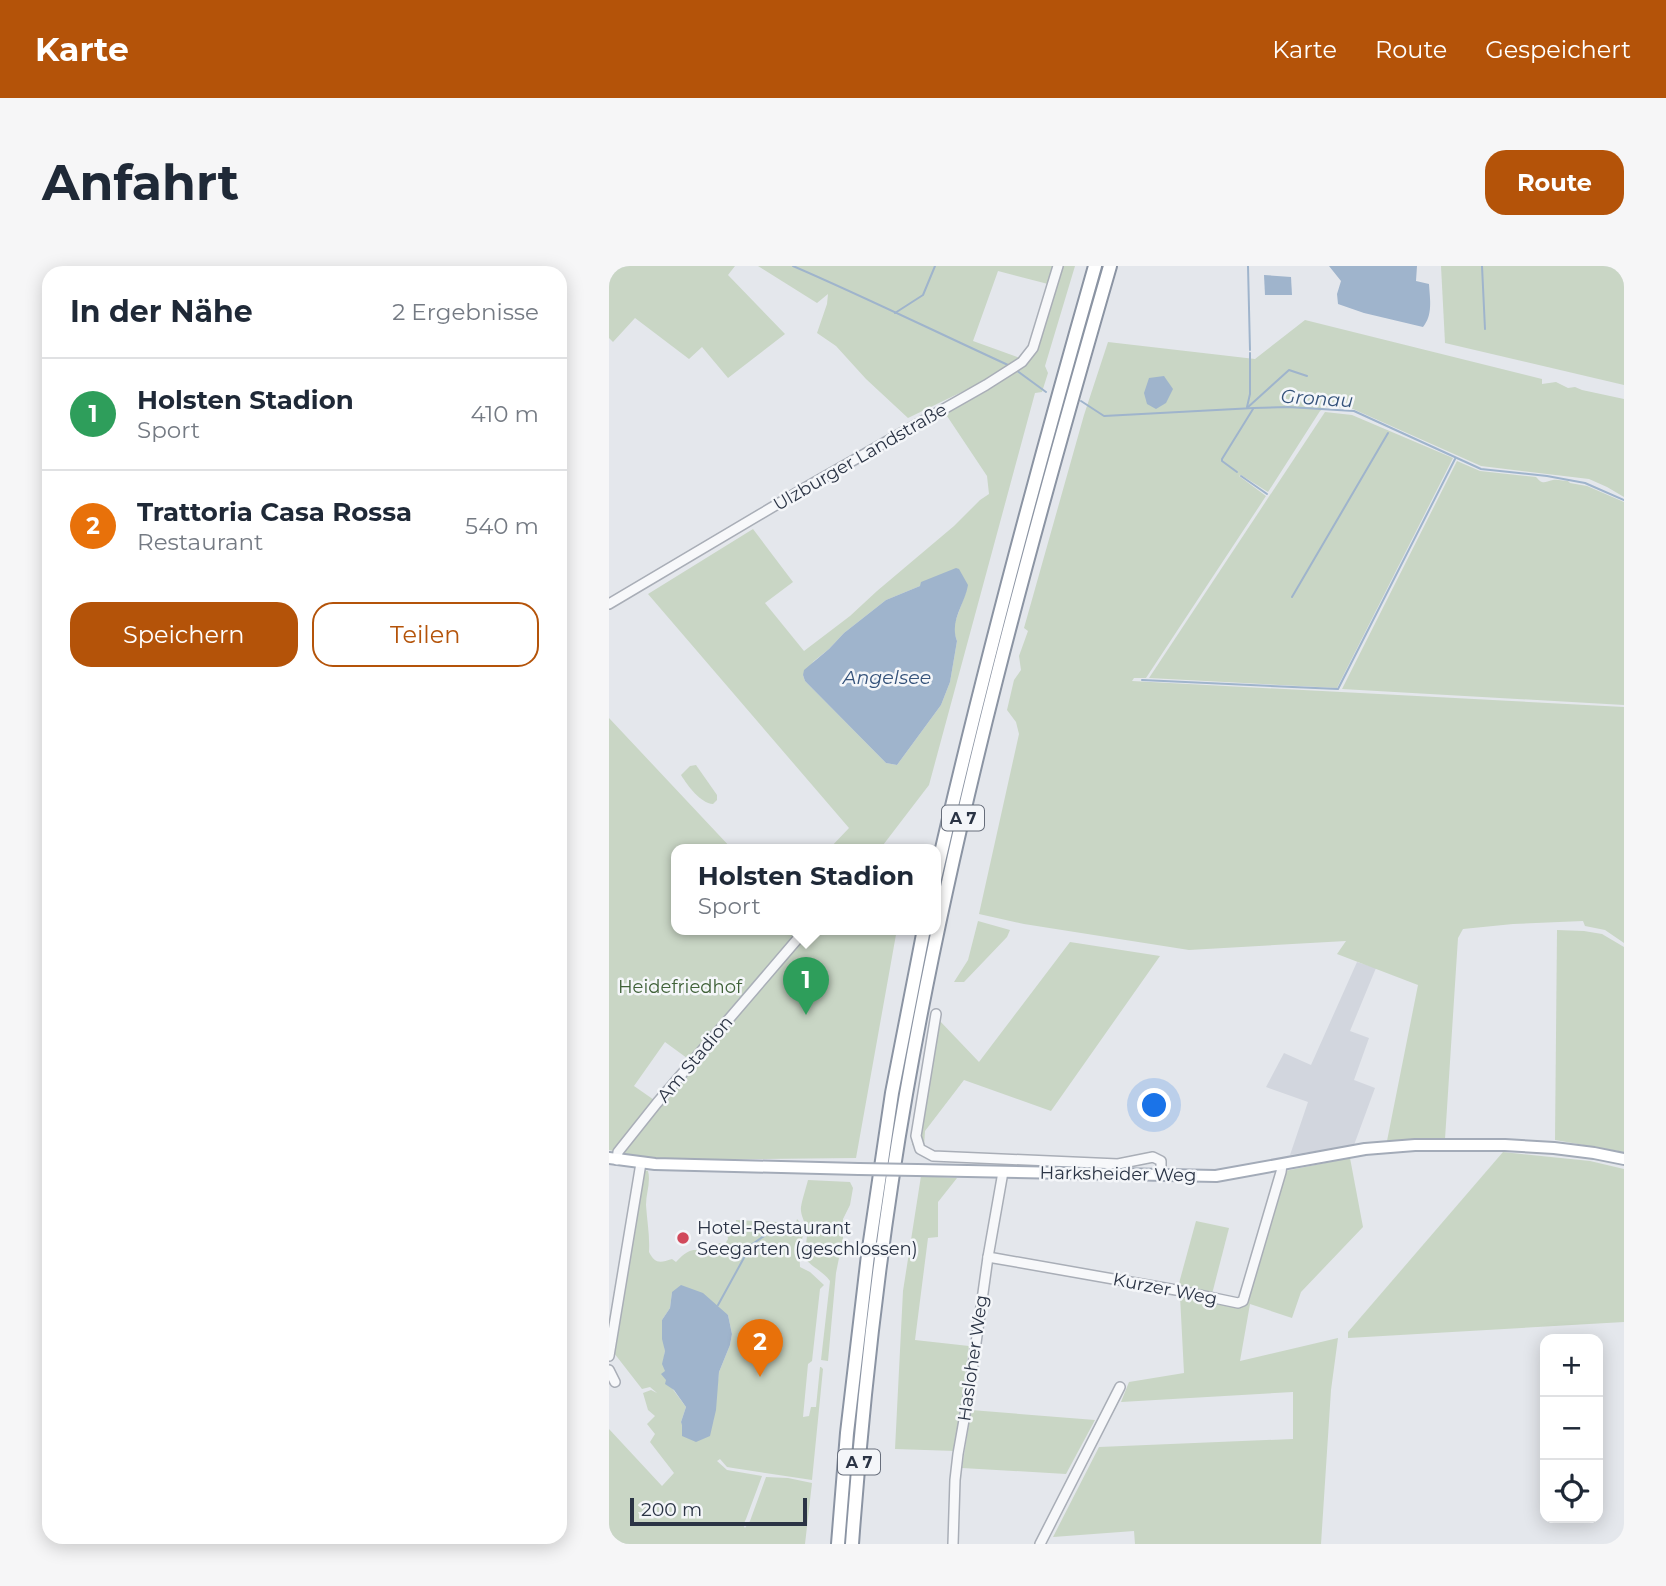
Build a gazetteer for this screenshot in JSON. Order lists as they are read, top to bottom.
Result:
{
  "streets": {
    "highway": ["A 7"],
    "main road": ["Harksheider Weg"],
    "street": [
      "Ulzburger Landstraße",
      "Am Stadion",
      "Kurzer Weg",
      "Hasloher Weg"
    ]
  },
  "crossings": [
    ["Am Stadion", "Harksheider Weg"],
    ["Harksheider Weg", "Kurzer Weg"],
    ["Harksheider Weg", "Hasloher Weg"],
    ["Kurzer Weg", "Hasloher Weg"]
  ],
  "water": ["Gronau", "Angelsee"],
  "parks": ["Heidefriedhof"],
  "places": ["Hotel-Restaurant Seegarten (geschlossen)"],
  "scale_bar": "200 m",
  "page": {
    "header": "Karte",
    "nav": ["Karte", "Route", "Gespeichert"],
    "buttons": [
      "Route",
      ["Speichern", "Teilen"]
    ],
    "title": "Anfahrt",
    "heading": ["In der Nähe", "2 Ergebnisse"],
    "list": [
      {
        "mark": "1",
        "name": "Holsten Stadion",
        "note": "Sport",
        "value": "410 m"
      },
      {
        "mark": "2",
        "name": "Trattoria Casa Rossa",
        "note": "Restaurant",
        "value": "540 m"
      }
    ],
    "popup": ["Holsten Stadion", "Sport"],
    "pins": ["1", "2"],
    "map_buttons": ["+", "−"],
    "scale": "200 m"
  }
}
